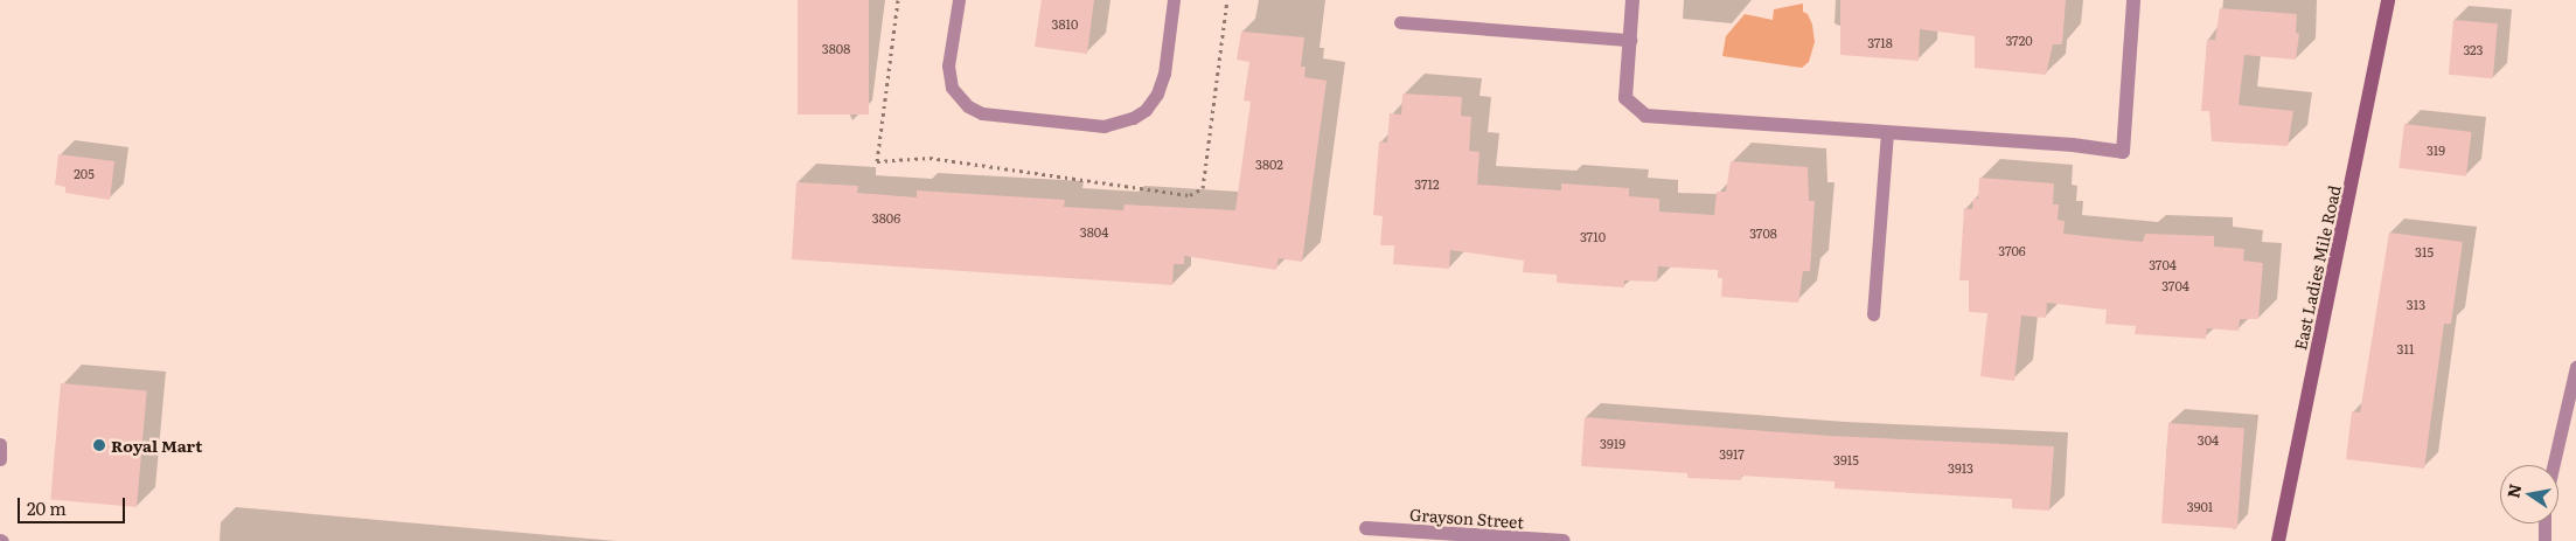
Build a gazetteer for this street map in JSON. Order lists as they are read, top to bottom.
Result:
{
  "streets": {
    "street": ["East Ladies Mile Road", "Grayson Street"]
  },
  "places": ["Royal Mart"],
  "house_numbers": [
    "3810",
    "3720",
    "3718",
    "3808",
    "323",
    "319",
    "3802",
    "205",
    "3712",
    "3806",
    "3804",
    "3708",
    "3710",
    "3706",
    "315",
    "3704",
    "3704",
    "313",
    "311",
    "304",
    "3919",
    "3917",
    "3915",
    "3913",
    "3901"
  ],
  "scale_bar": "20 m",
  "north": "left"
}
